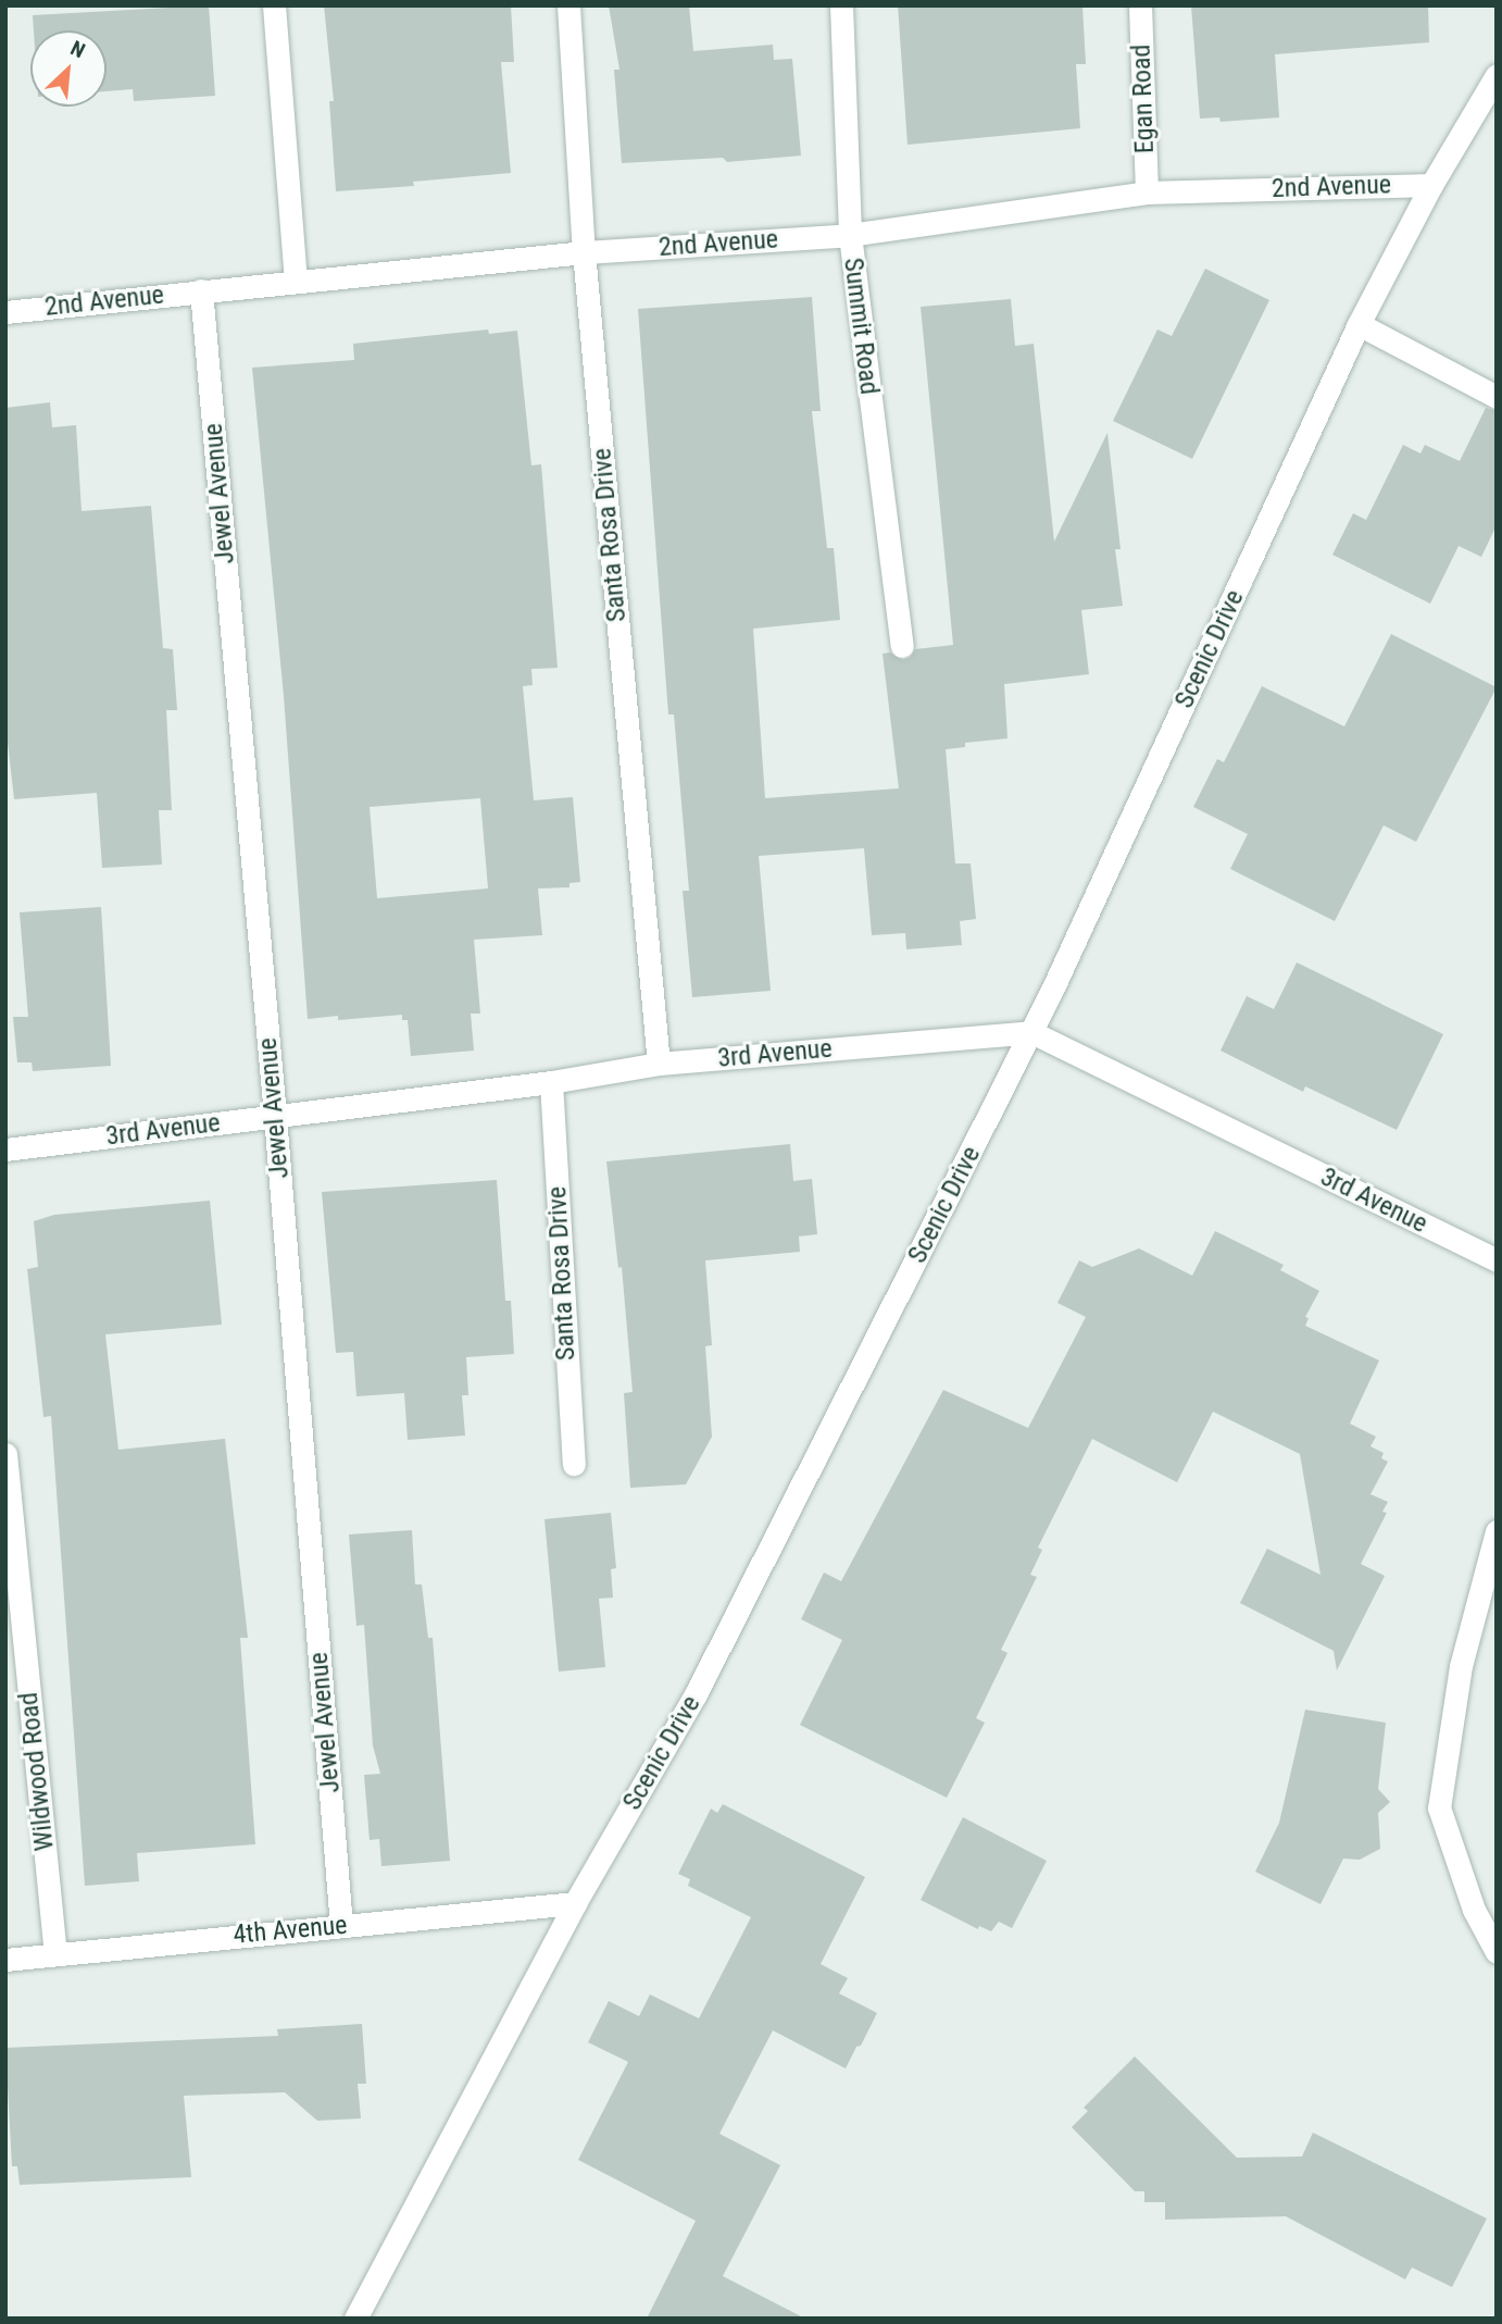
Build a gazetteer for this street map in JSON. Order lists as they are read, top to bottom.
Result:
{
  "streets": {
    "street": [
      "Egan Road",
      "2nd Avenue",
      "Summit Road",
      "Jewel Avenue",
      "Santa Rosa Drive",
      "Scenic Drive",
      "3rd Avenue",
      "Wildwood Road",
      "4th Avenue"
    ]
  },
  "crossings": [
    ["Egan Road", "2nd Avenue"],
    ["2nd Avenue", "Summit Road"],
    ["2nd Avenue", "Jewel Avenue"],
    ["2nd Avenue", "Santa Rosa Drive"],
    ["2nd Avenue", "Scenic Drive"],
    ["Jewel Avenue", "3rd Avenue"],
    ["Jewel Avenue", "4th Avenue"],
    ["Santa Rosa Drive", "3rd Avenue"],
    ["Scenic Drive", "3rd Avenue"],
    ["Scenic Drive", "4th Avenue"],
    ["Wildwood Road", "4th Avenue"]
  ],
  "north": "top right"
}
